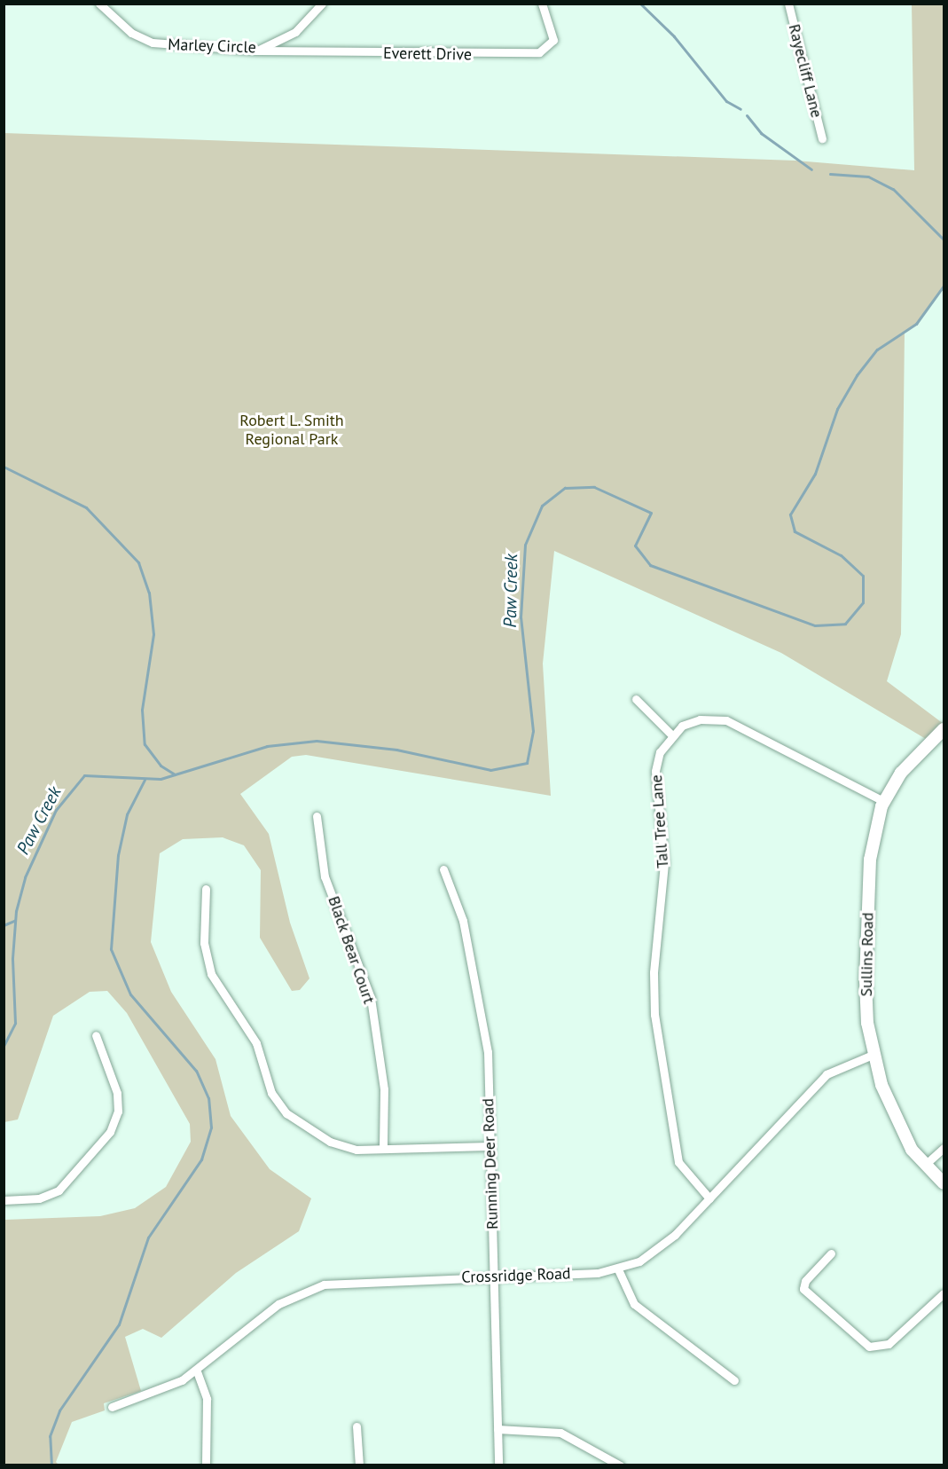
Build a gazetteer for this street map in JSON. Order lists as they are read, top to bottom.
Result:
{
  "streets": {
    "street": [
      "Marley Circle",
      "Everett Drive",
      "Rayecliff Lane",
      "Tall Tree Lane",
      "Black Bear Court",
      "Sullins Road",
      "Running Deer Road",
      "Crossridge Road"
    ]
  },
  "crossings": [
    ["Marley Circle", "Everett Drive"],
    ["Tall Tree Lane", "Crossridge Road"],
    ["Sullins Road", "Crossridge Road"],
    ["Running Deer Road", "Crossridge Road"]
  ],
  "water": ["Paw Creek"],
  "parks": ["Robert L. Smith Regional Park"]
}
